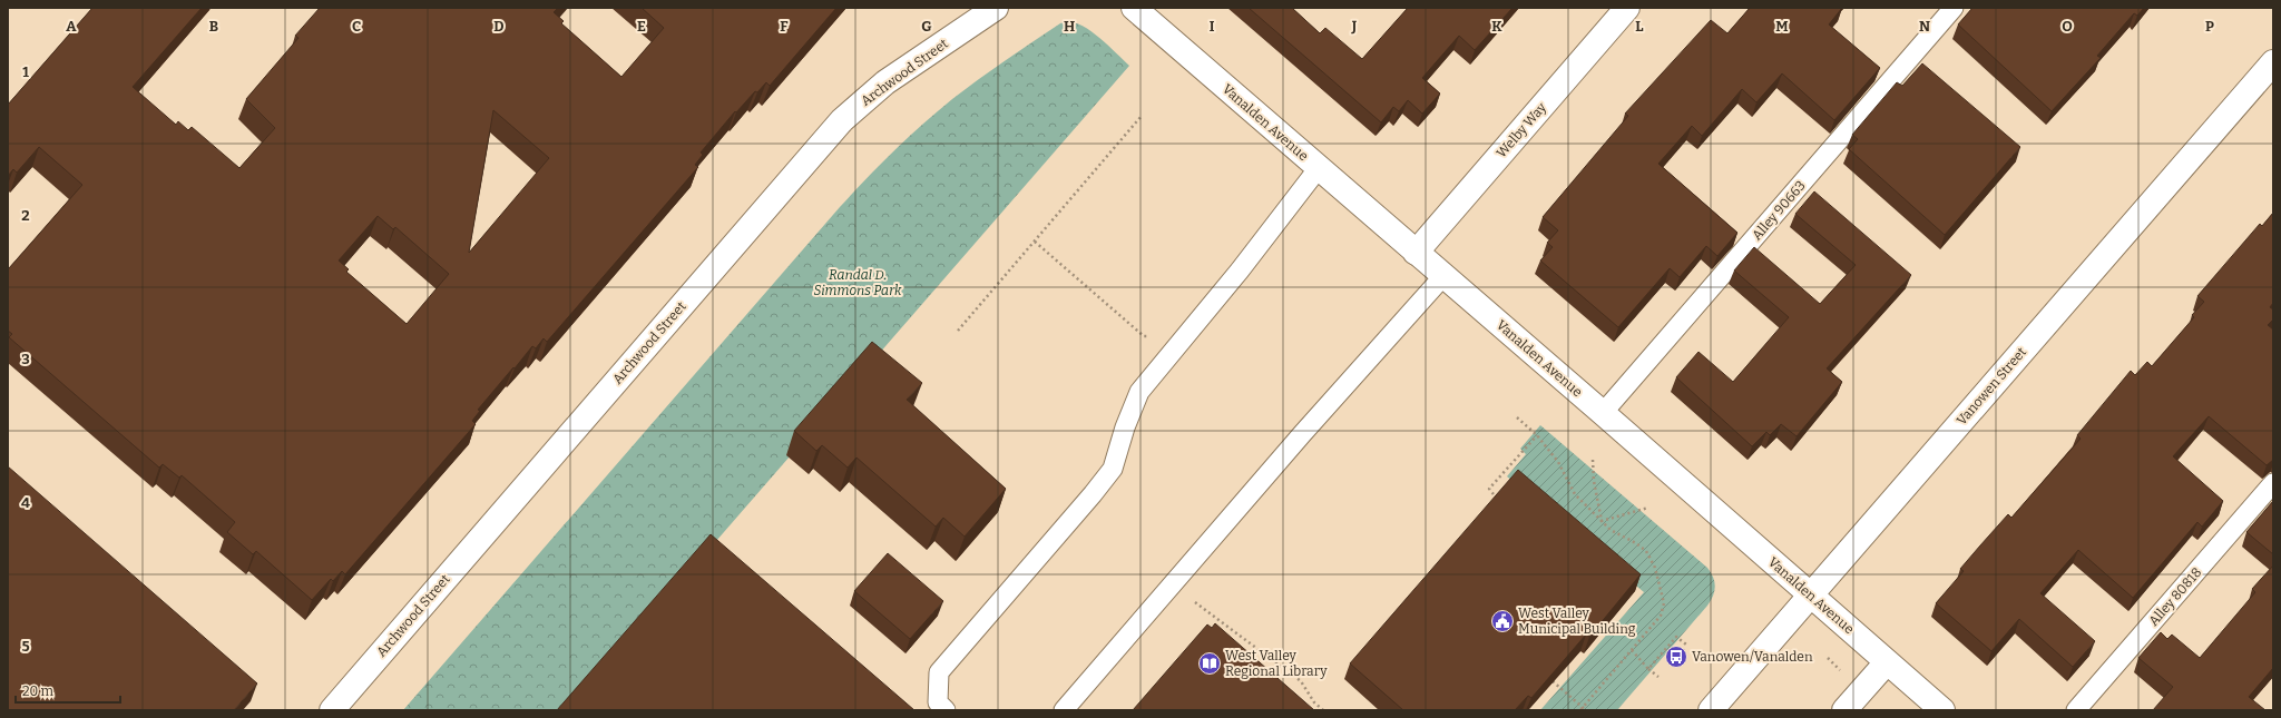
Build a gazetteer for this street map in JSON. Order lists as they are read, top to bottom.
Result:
{
  "streets": {
    "street": [
      "Archwood Street",
      "Vanalden Avenue",
      "Welby Way",
      "Vanowen Street"
    ],
    "lane": ["Alley 90663", "Alley 80818"]
  },
  "crossings": [
    ["Vanalden Avenue", "Welby Way"],
    ["Vanalden Avenue", "Alley 90663"],
    ["Vanalden Avenue", "Vanowen Street"]
  ],
  "parks": ["Randal D. Simmons Park"],
  "places": {
    "public building": ["West Valley Municipal Building"],
    "bus stop": ["Vanowen/Vanalden"],
    "library": ["West Valley Regional Library"]
  },
  "scale_bar": "20 m",
  "grid": {
    "columns": [
      "A",
      "B",
      "C",
      "D",
      "E",
      "F",
      "G",
      "H",
      "I",
      "J",
      "K",
      "L",
      "M",
      "N",
      "O",
      "P"
    ],
    "rows": [
      "1",
      "2",
      "3",
      "4",
      "5"
    ]
  }
}
